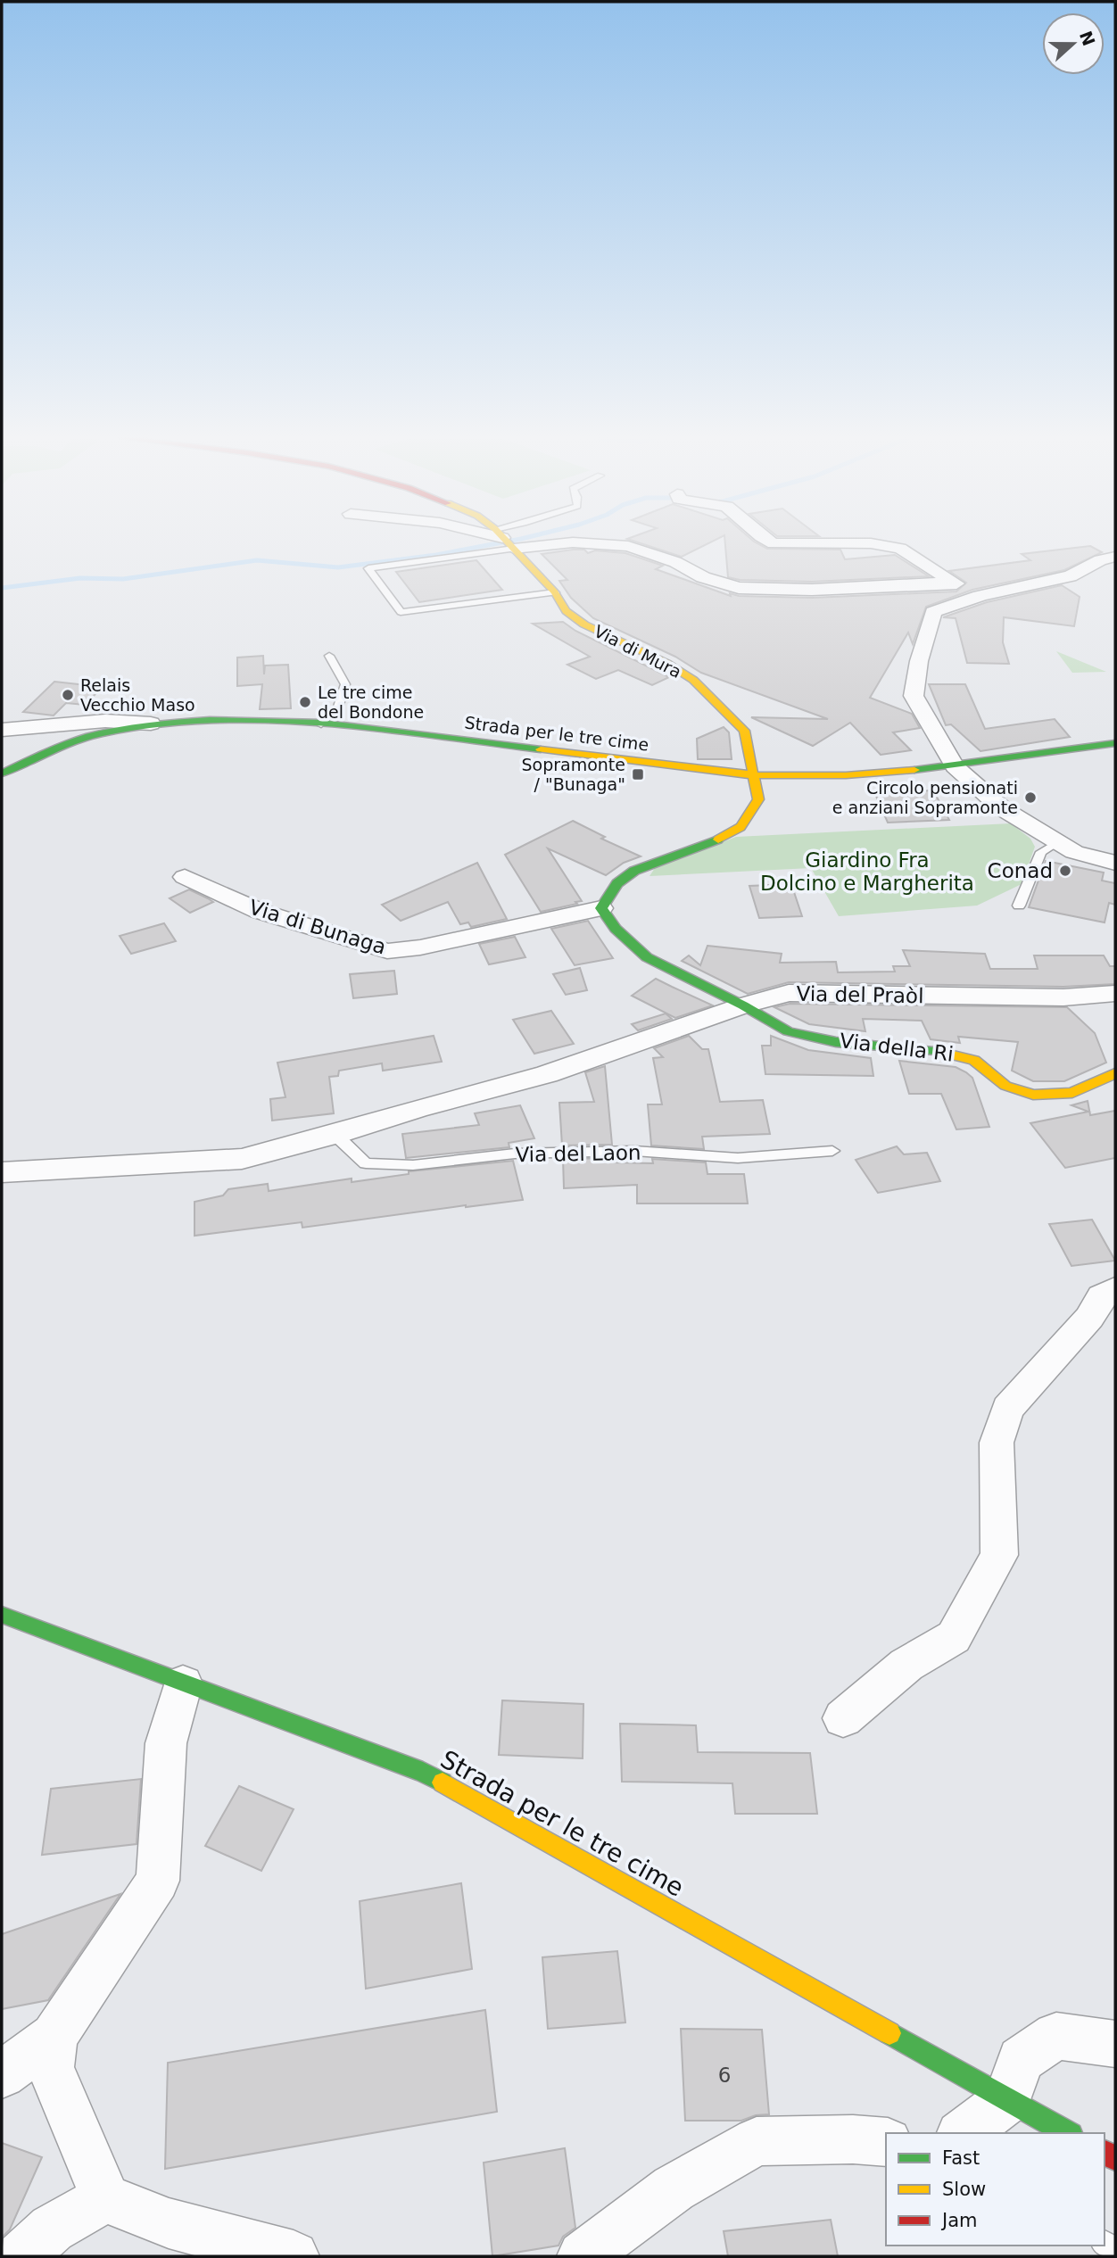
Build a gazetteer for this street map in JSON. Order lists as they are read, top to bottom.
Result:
{
  "streets": {
    "street": [
      "Via di Mura",
      "Strada per le tre cime",
      "Via di Bunaga",
      "Via del Praòl",
      "Via della Ri"
    ],
    "lane": ["Via del Laon"]
  },
  "crossings": [
    ["Via di Mura", "Strada per le tre cime"],
    ["Via del Praòl", "Via della Ri"]
  ],
  "parks": ["Giardino Fra Dolcino e Margherita"],
  "places": {
    "other": [
      "Relais Vecchio Maso",
      "Le tre cime del Bondone",
      "Circolo pensionati e anziani Sopramonte",
      "Conad"
    ],
    "transit": ["Sopramonte / \"Bunaga\""]
  },
  "house_numbers": ["6"],
  "legend": ["Fast", "Slow", "Jam"],
  "north": "right"
}
